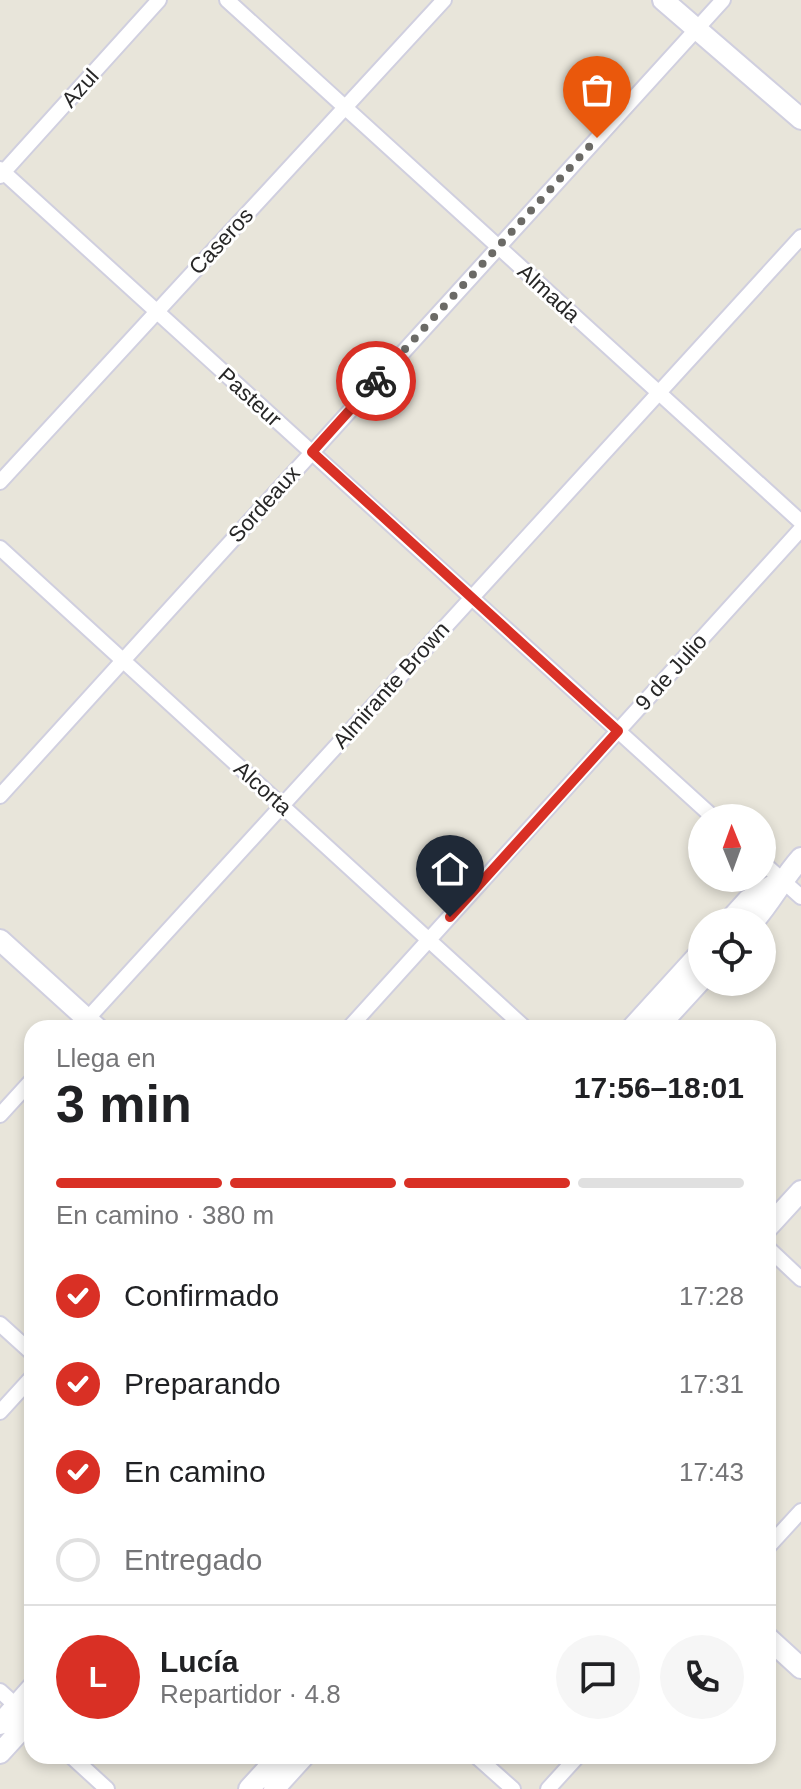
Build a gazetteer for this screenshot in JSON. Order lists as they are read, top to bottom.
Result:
{
  "streets": {
    "street": [
      "Azul",
      "Caseros",
      "Almada",
      "Pasteur",
      "Sordeaux",
      "9 de Julio",
      "Almirante Brown",
      "Alcorta"
    ]
  },
  "crossings": [
    ["Azul", "Pasteur"],
    ["Caseros", "Almada"],
    ["Caseros", "Pasteur"],
    ["Almada", "Sordeaux"],
    ["Almada", "Almirante Brown"],
    ["Pasteur", "Sordeaux"],
    ["Pasteur", "9 de Julio"],
    ["Pasteur", "Almirante Brown"],
    ["Sordeaux", "Alcorta"],
    ["9 de Julio", "Alcorta"],
    ["Almirante Brown", "Alcorta"]
  ],
  "north": "top",
  "page": {
    "heading": ["3 min", "Llega en", "17:56–18:01"],
    "panel": ["Lucía", "Repartidor · 4.8"],
    "bar": "En camino · 380 m",
    "list": [
      ["Confirmado", "17:28"],
      ["Preparando", "17:31"],
      ["En camino", "17:43"],
      "Entregado"
    ],
    "round": "L"
  }
}
